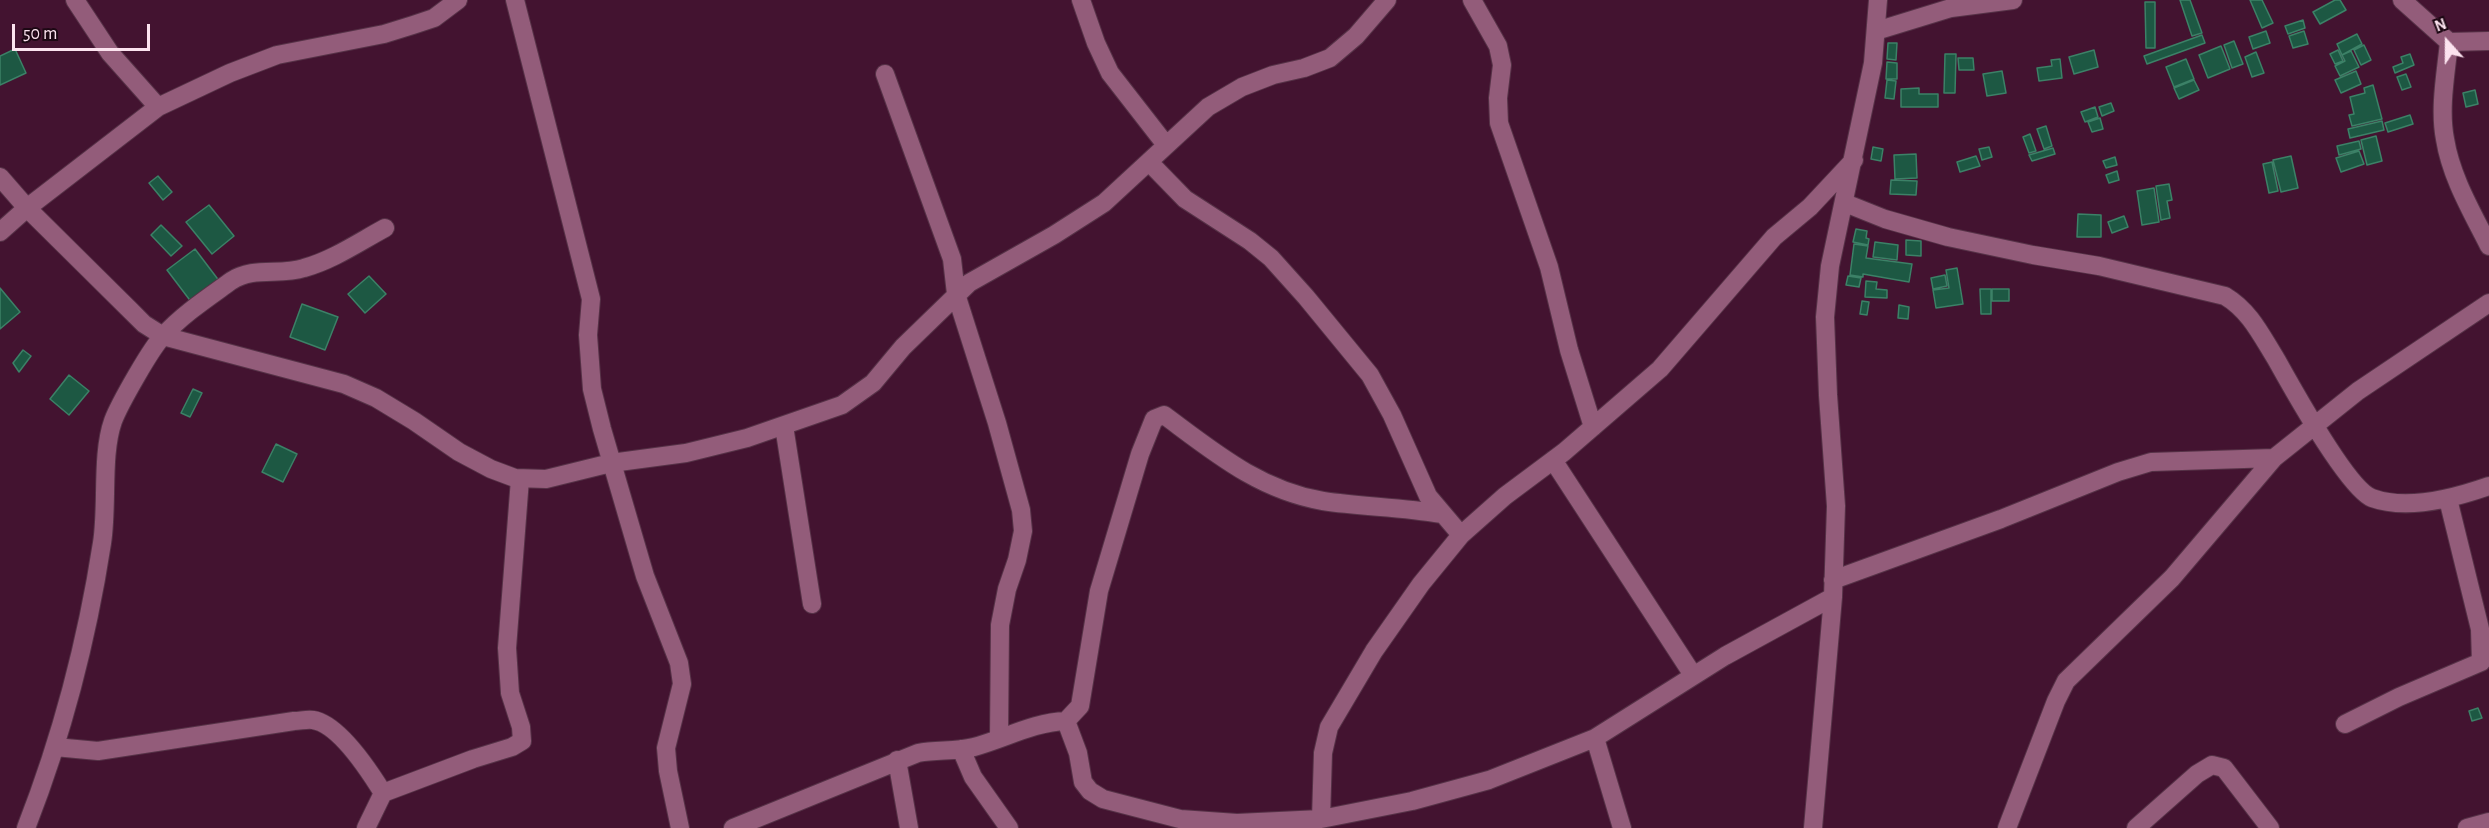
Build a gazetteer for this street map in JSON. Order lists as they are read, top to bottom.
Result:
{
  "scale_bar": "50 m",
  "north": "top"
}
